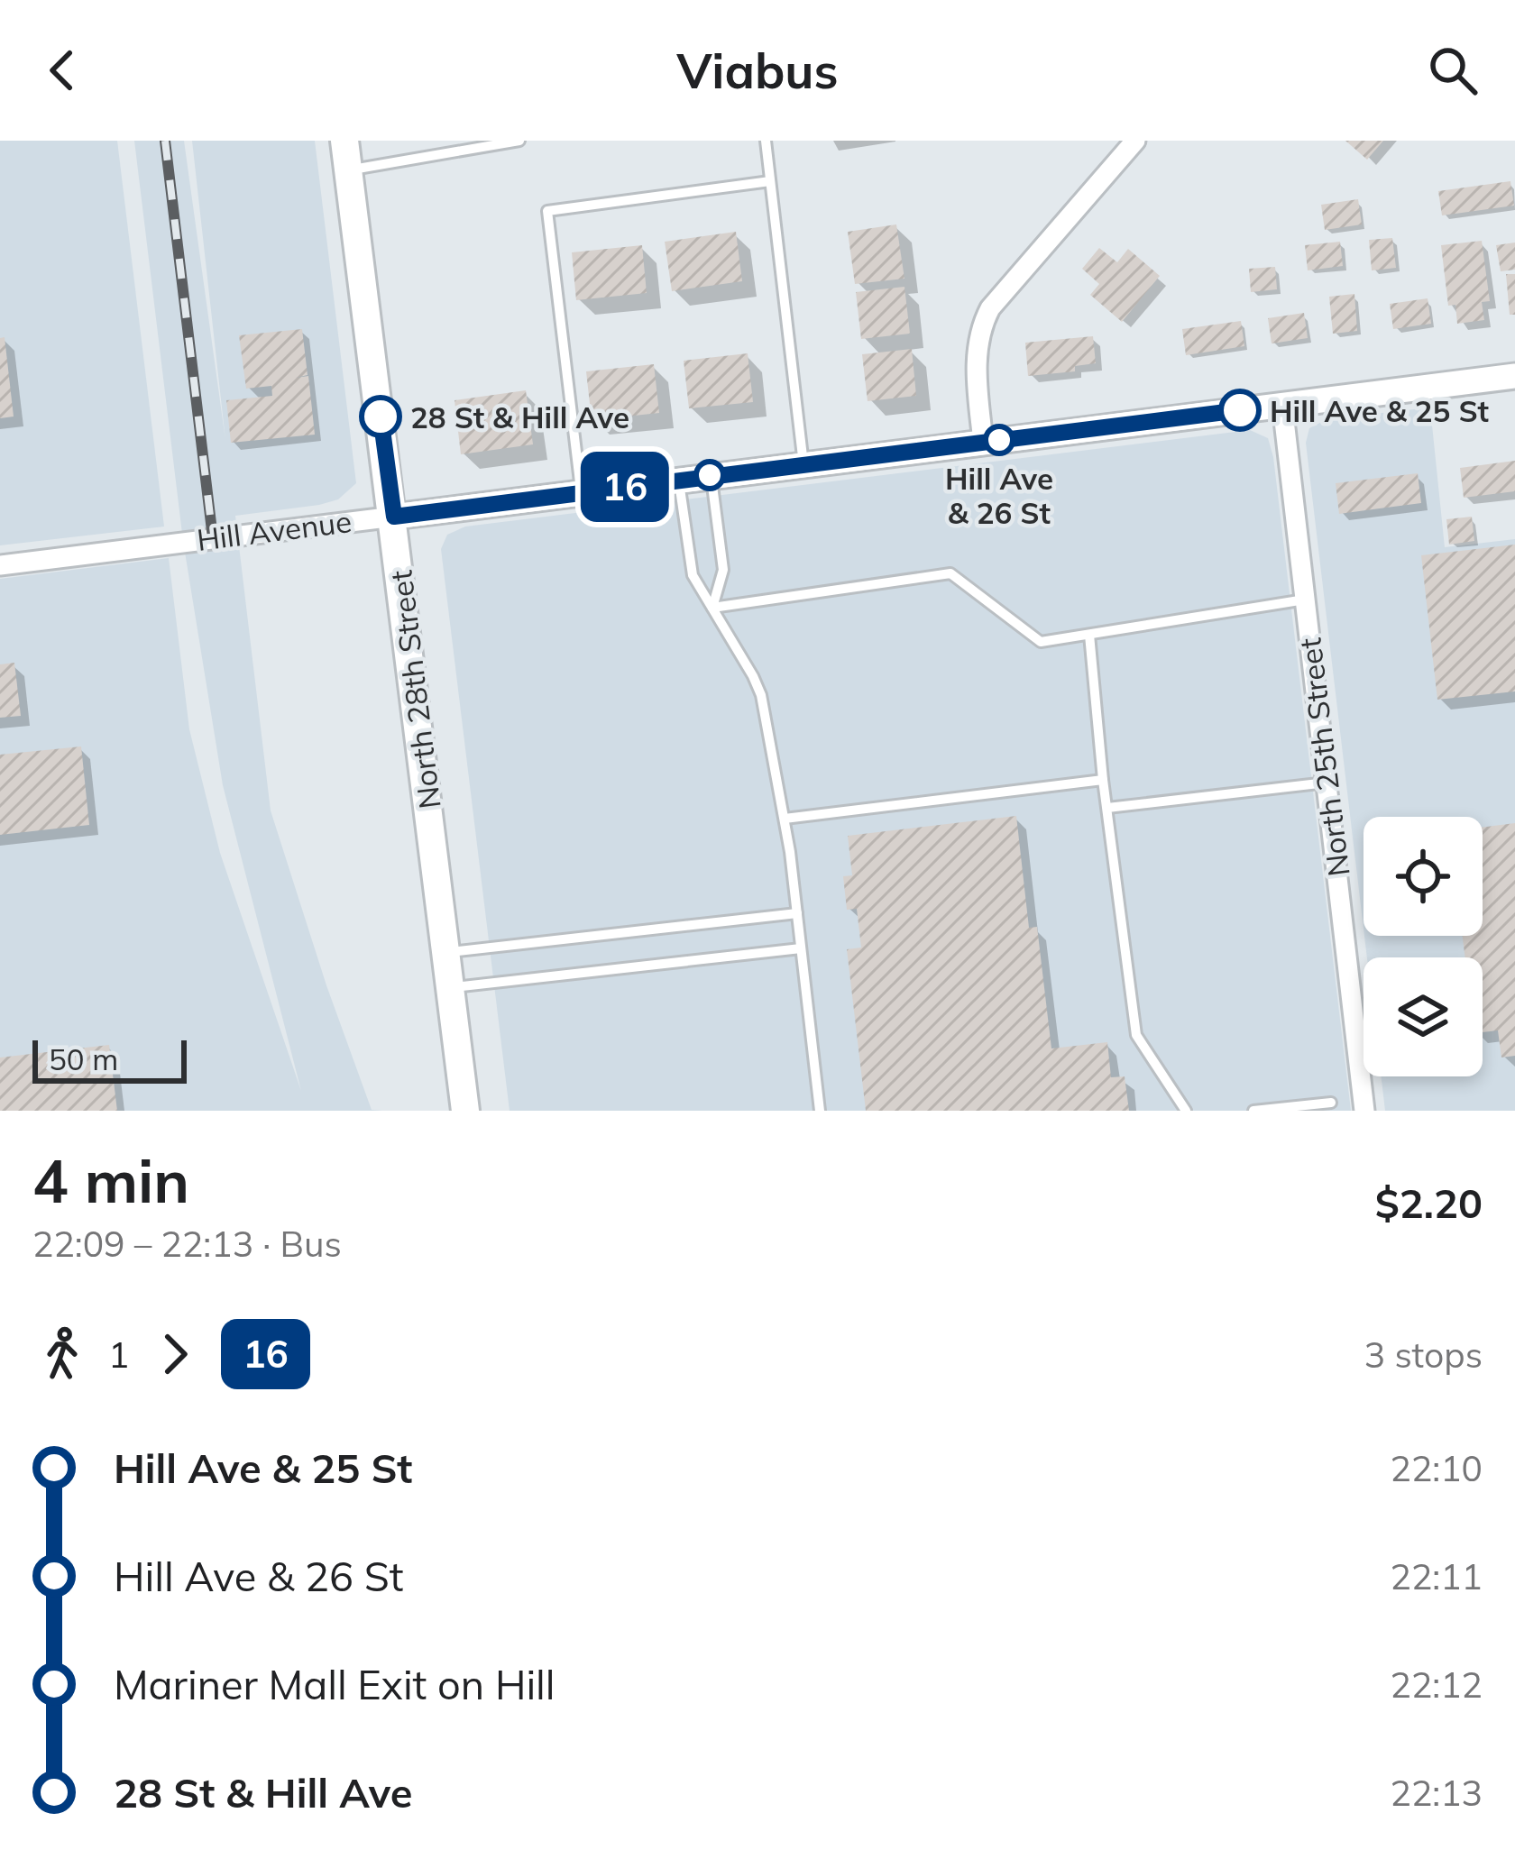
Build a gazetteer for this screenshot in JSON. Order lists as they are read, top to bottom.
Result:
{
  "streets": {
    "main road": ["North 28th Street"],
    "street": ["Hill Avenue", "North 25th Street"]
  },
  "crossings": [
    ["Hill Avenue", "North 28th Street"],
    ["Hill Avenue", "North 25th Street"]
  ],
  "places": ["Hill Ave & 25 St", "28 St & Hill Ave", "Hill Ave & 26 St"],
  "lines": ["bus line 16"],
  "scale_bar": "50 m",
  "page": {
    "header": "Viabus",
    "on_map": "16",
    "scale": "50 m",
    "heading": ["4 min", "22:09 – 22:13 · Bus", "$2.20"],
    "legs": ["1", "16", "3 stops"],
    "list": [
      {
        "name": "Hill Ave & 25 St",
        "value": "22:10"
      },
      {
        "name": "Hill Ave & 26 St",
        "value": "22:11"
      },
      {
        "name": "Mariner Mall Exit on Hill",
        "value": "22:12"
      },
      {
        "name": "28 St & Hill Ave",
        "value": "22:13"
      }
    ]
  }
}
